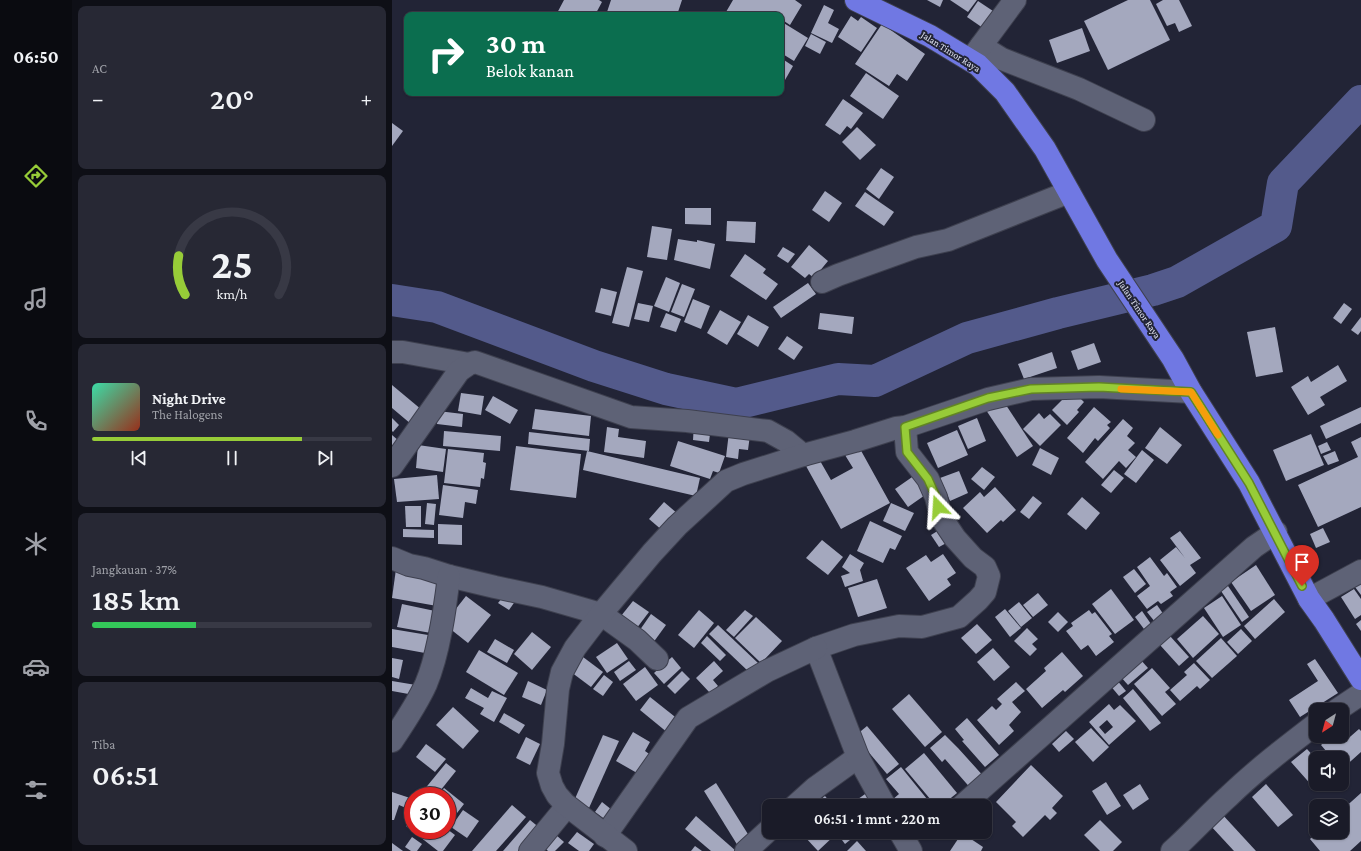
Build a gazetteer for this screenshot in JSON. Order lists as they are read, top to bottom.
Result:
{
  "streets": {
    "highway": ["Jalan Timor Raya"]
  },
  "north": "bottom left",
  "page": {
    "tabs": "06:50",
    "tile": [
      "AC",
      ["Jangkauan · 37%", "185 km"],
      ["Tiba", "06:51"]
    ],
    "turn": ["30 m", "Belok kanan"],
    "heat": ["−", "20°", "+"],
    "song": ["Night Drive", "The Halogens"],
    "limit": "30",
    "trip": "06:51 · 1 mnt · 220 m",
    "gauge": ["25", "km/h"]
  }
}
